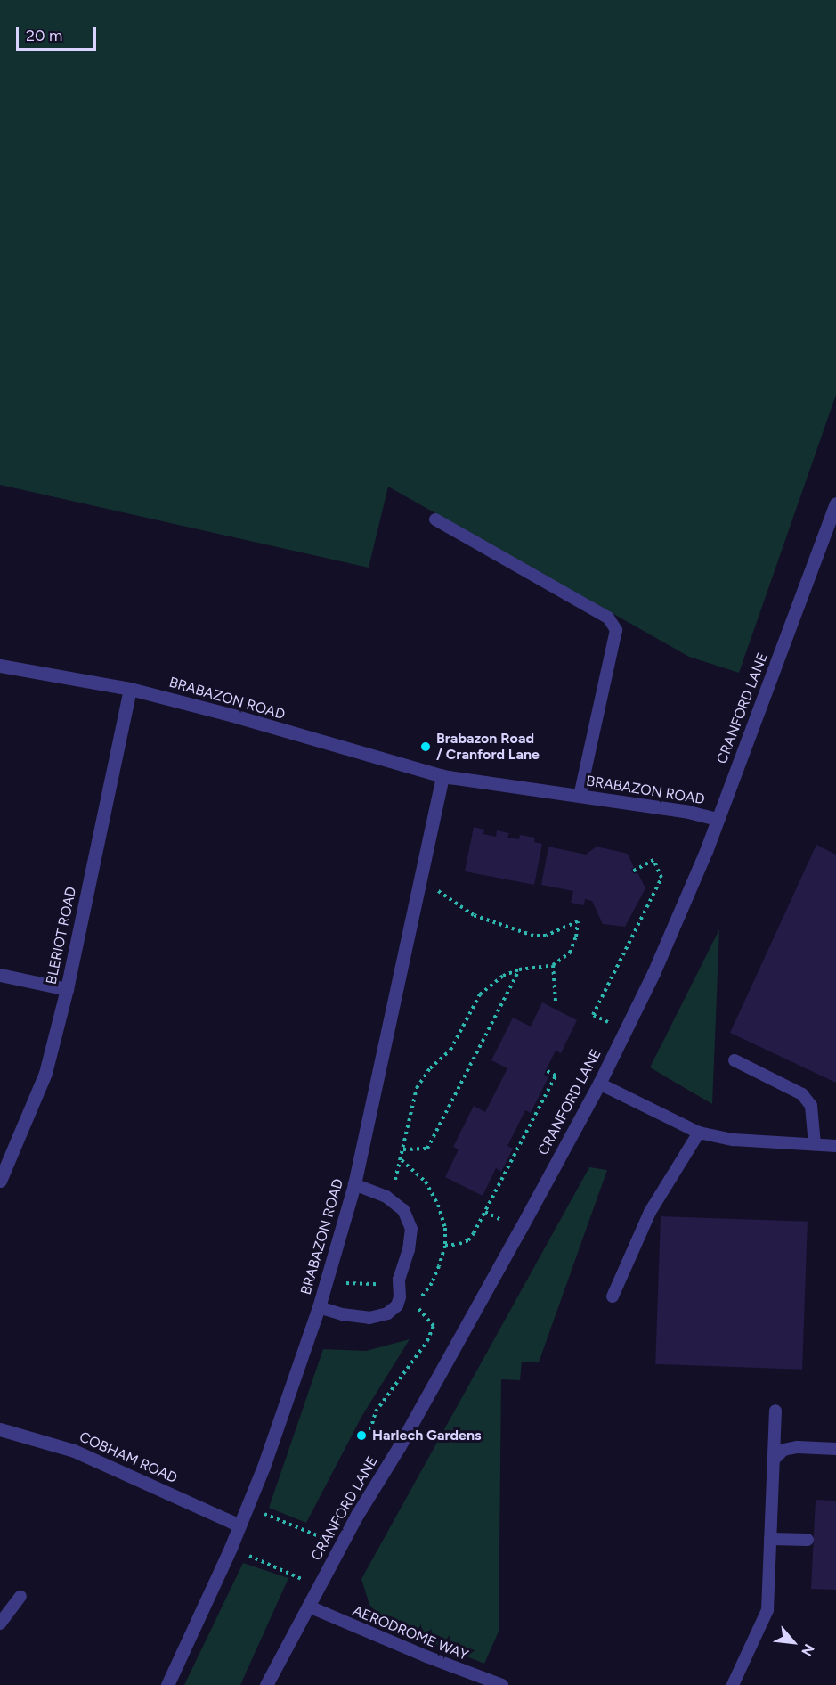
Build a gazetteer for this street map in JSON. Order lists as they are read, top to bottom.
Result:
{
  "streets": {
    "street": [
      "BRABAZON ROAD",
      "CRANFORD LANE",
      "BLERIOT ROAD",
      "COBHAM ROAD"
    ],
    "lane": ["AERODROME WAY"]
  },
  "crossings": [
    ["BRABAZON ROAD", "CRANFORD LANE"],
    ["BRABAZON ROAD", "BLERIOT ROAD"],
    ["BRABAZON ROAD", "COBHAM ROAD"],
    ["CRANFORD LANE", "AERODROME WAY"]
  ],
  "places": ["Brabazon Road / Cranford Lane", "Harlech Gardens"],
  "scale_bar": "20 m",
  "north": "bottom right"
}
